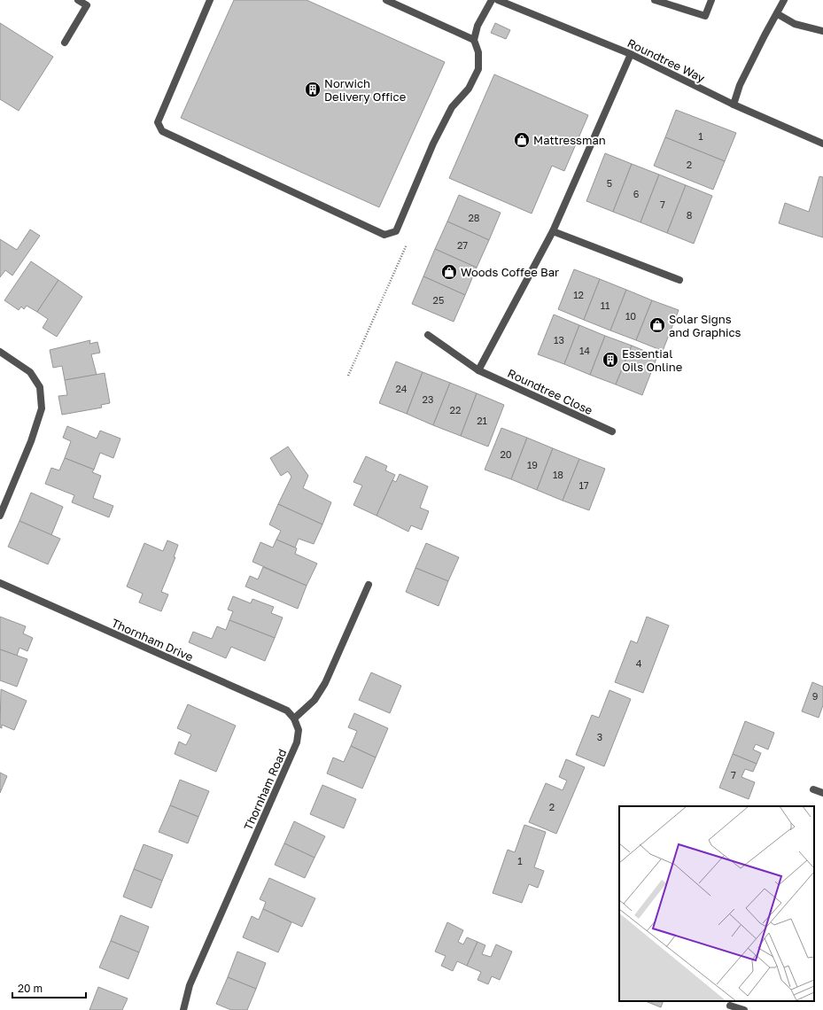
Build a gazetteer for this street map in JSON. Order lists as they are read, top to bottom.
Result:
{
  "streets": {
    "street": [
      "Roundtree Way",
      "Roundtree Close",
      "Thornham Drive",
      "Thornham Road"
    ]
  },
  "crossings": [
    ["Thornham Drive", "Thornham Road"]
  ],
  "places": {
    "building": ["Norwich Delivery Office", "Essential Oils Online"],
    "shop": ["Mattressman", "Woods Coffee Bar", "Solar Signs and Graphics"]
  },
  "house_numbers": [
    "1",
    "2",
    "5",
    "6",
    "7",
    "8",
    "28",
    "27",
    "12",
    "25",
    "11",
    "10",
    "13",
    "14",
    "24",
    "23",
    "22",
    "21",
    "20",
    "19",
    "18",
    "17",
    "4",
    "9",
    "3",
    "7",
    "2",
    "1"
  ],
  "scale_bar": "20 m"
}
